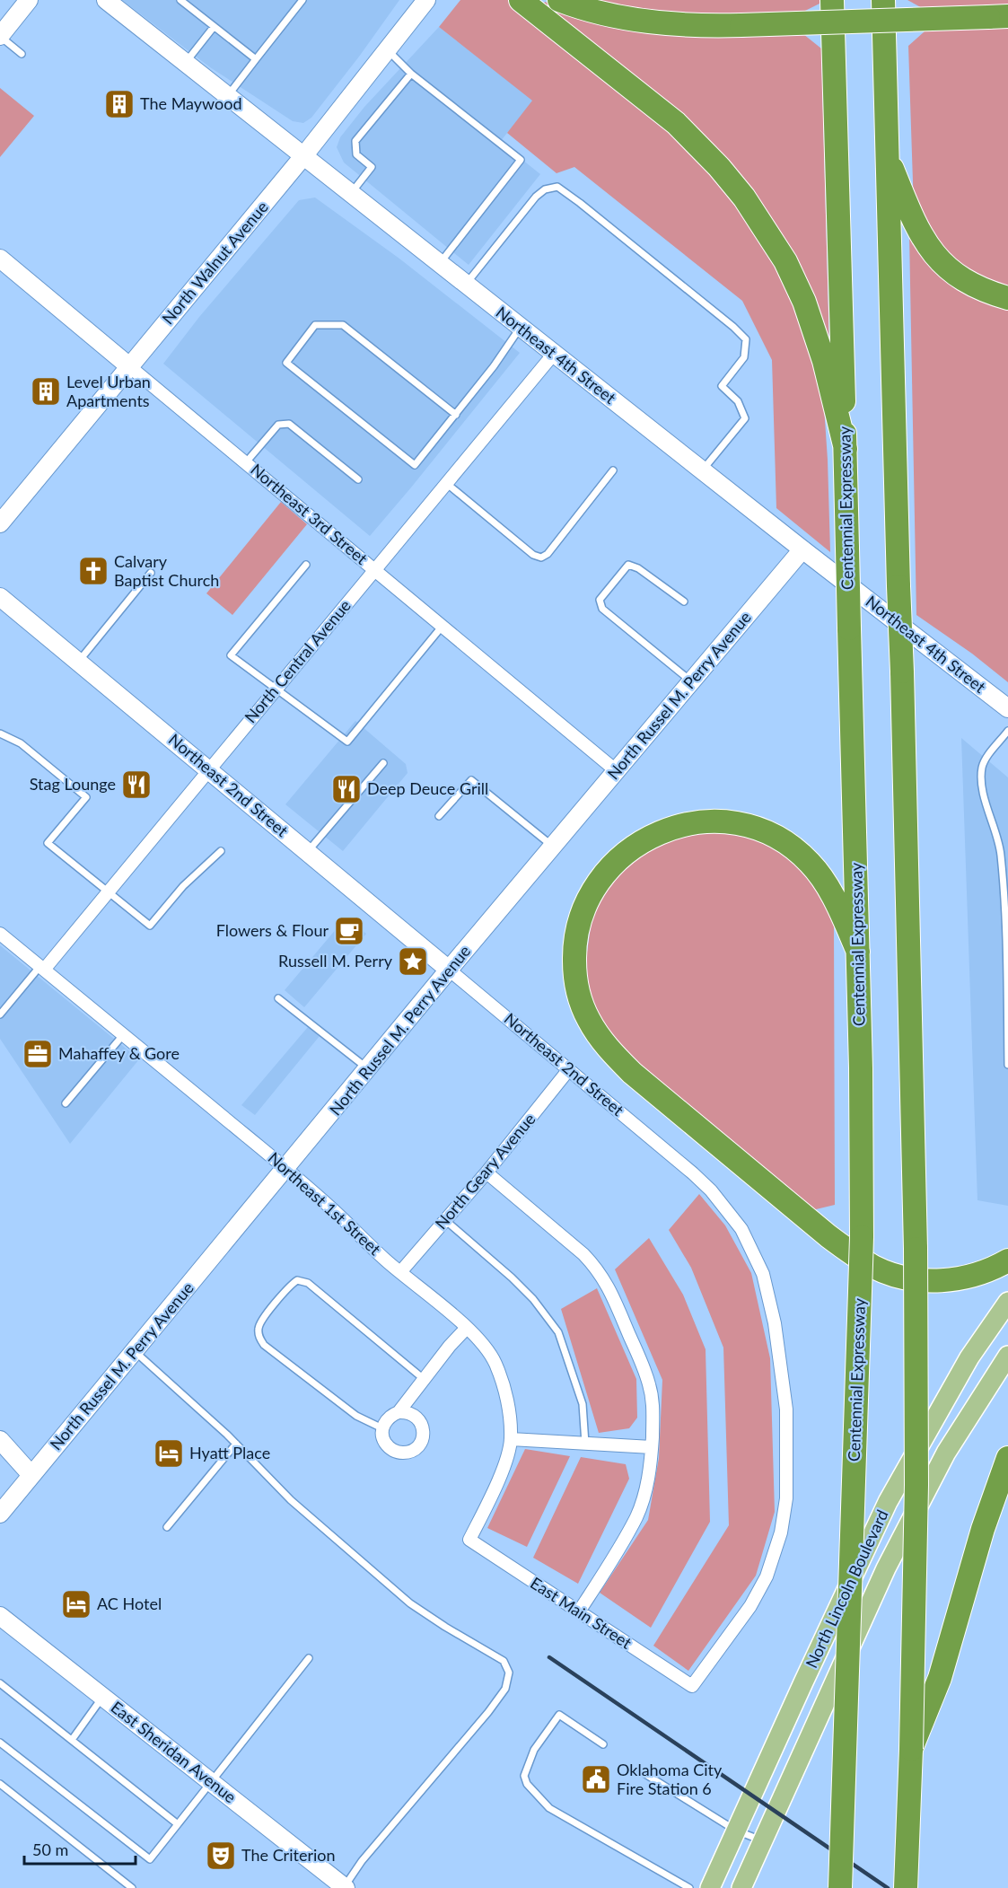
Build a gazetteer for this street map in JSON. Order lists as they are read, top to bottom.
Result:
{
  "streets": {
    "highway": ["Centennial Expressway"],
    "main road": ["North Lincoln Boulevard"],
    "street": [
      "North Walnut Avenue",
      "Northeast 4th Street",
      "Northeast 3rd Street",
      "North Central Avenue",
      "North Russel M. Perry Avenue",
      "Northeast 2nd Street",
      "North Geary Avenue",
      "Northeast 1st Street",
      "East Main Street",
      "East Sheridan Avenue"
    ]
  },
  "crossings": [
    ["North Walnut Avenue", "Northeast 4th Street"],
    ["North Walnut Avenue", "Northeast 3rd Street"],
    ["Northeast 4th Street", "North Central Avenue"],
    ["Northeast 4th Street", "North Russel M. Perry Avenue"],
    ["Northeast 3rd Street", "North Central Avenue"],
    ["Northeast 3rd Street", "North Russel M. Perry Avenue"],
    ["North Central Avenue", "Northeast 2nd Street"],
    ["North Central Avenue", "Northeast 1st Street"],
    ["North Russel M. Perry Avenue", "Northeast 2nd Street"],
    ["North Russel M. Perry Avenue", "Northeast 1st Street"],
    ["Northeast 2nd Street", "North Geary Avenue"],
    ["Northeast 2nd Street", "East Main Street"],
    ["North Geary Avenue", "Northeast 1st Street"],
    ["Northeast 1st Street", "East Main Street"]
  ],
  "places": {
    "building": ["The Maywood", "Level Urban Apartments"],
    "church": ["Calvary Baptist Church"],
    "restaurant": ["Stag Lounge", "Deep Deuce Grill"],
    "cafe": ["Flowers & Flour"],
    "place": ["Russell M. Perry"],
    "office": ["Mahaffey & Gore"],
    "hotel": ["Hyatt Place", "AC Hotel"],
    "public building": ["Oklahoma City Fire Station 6"],
    "theatre": ["The Criterion"]
  },
  "scale_bar": "50 m"
}
